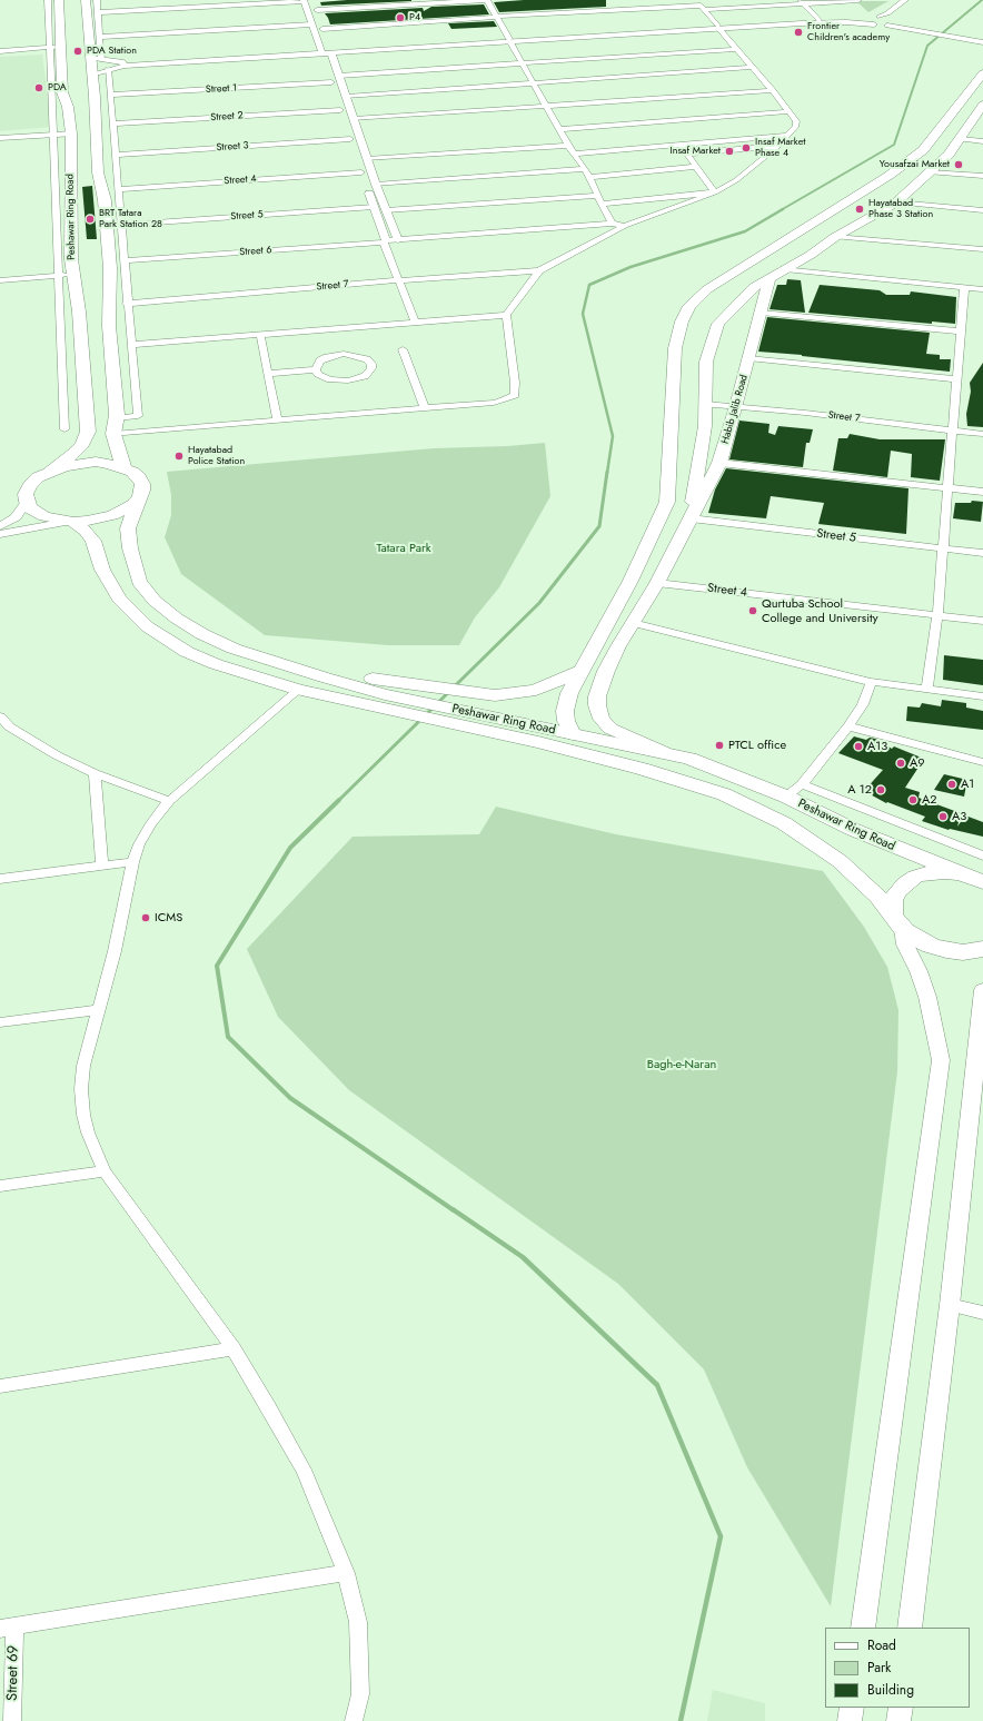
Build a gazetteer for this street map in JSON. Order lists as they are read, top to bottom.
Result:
{
  "streets": {
    "highway": ["Peshawar Ring Road"],
    "main road": ["Habib Jalib Road"],
    "street": [
      "Street 1",
      "Street 2",
      "Street 3",
      "Street 4",
      "Street 5",
      "Street 6",
      "Street 7",
      "Street 69"
    ]
  },
  "crossings": [
    ["Street 4", "Habib Jalib Road"],
    ["Street 5", "Habib Jalib Road"],
    ["Peshawar Ring Road", "Habib Jalib Road"],
    ["Street 7", "Habib Jalib Road"]
  ],
  "parks": ["Tatara Park", "Bagh-e-Naran"],
  "places": [
    "P4",
    "Frontier Children's academy",
    "PDA Station",
    "PDA",
    "Insaf Market Phase 4",
    "Insaf Market",
    "Yousafzai Market",
    "Hayatabad Phase 3 Station",
    "BRT Tatara Park Station 28",
    "Hayatabad Police Station",
    "Qurtuba School College and University",
    "PTCL office",
    "A13",
    "A9",
    "A1",
    "A 12",
    "A2",
    "A3",
    "ICMS"
  ],
  "legend": ["Road", "Park", "Building"]
}
